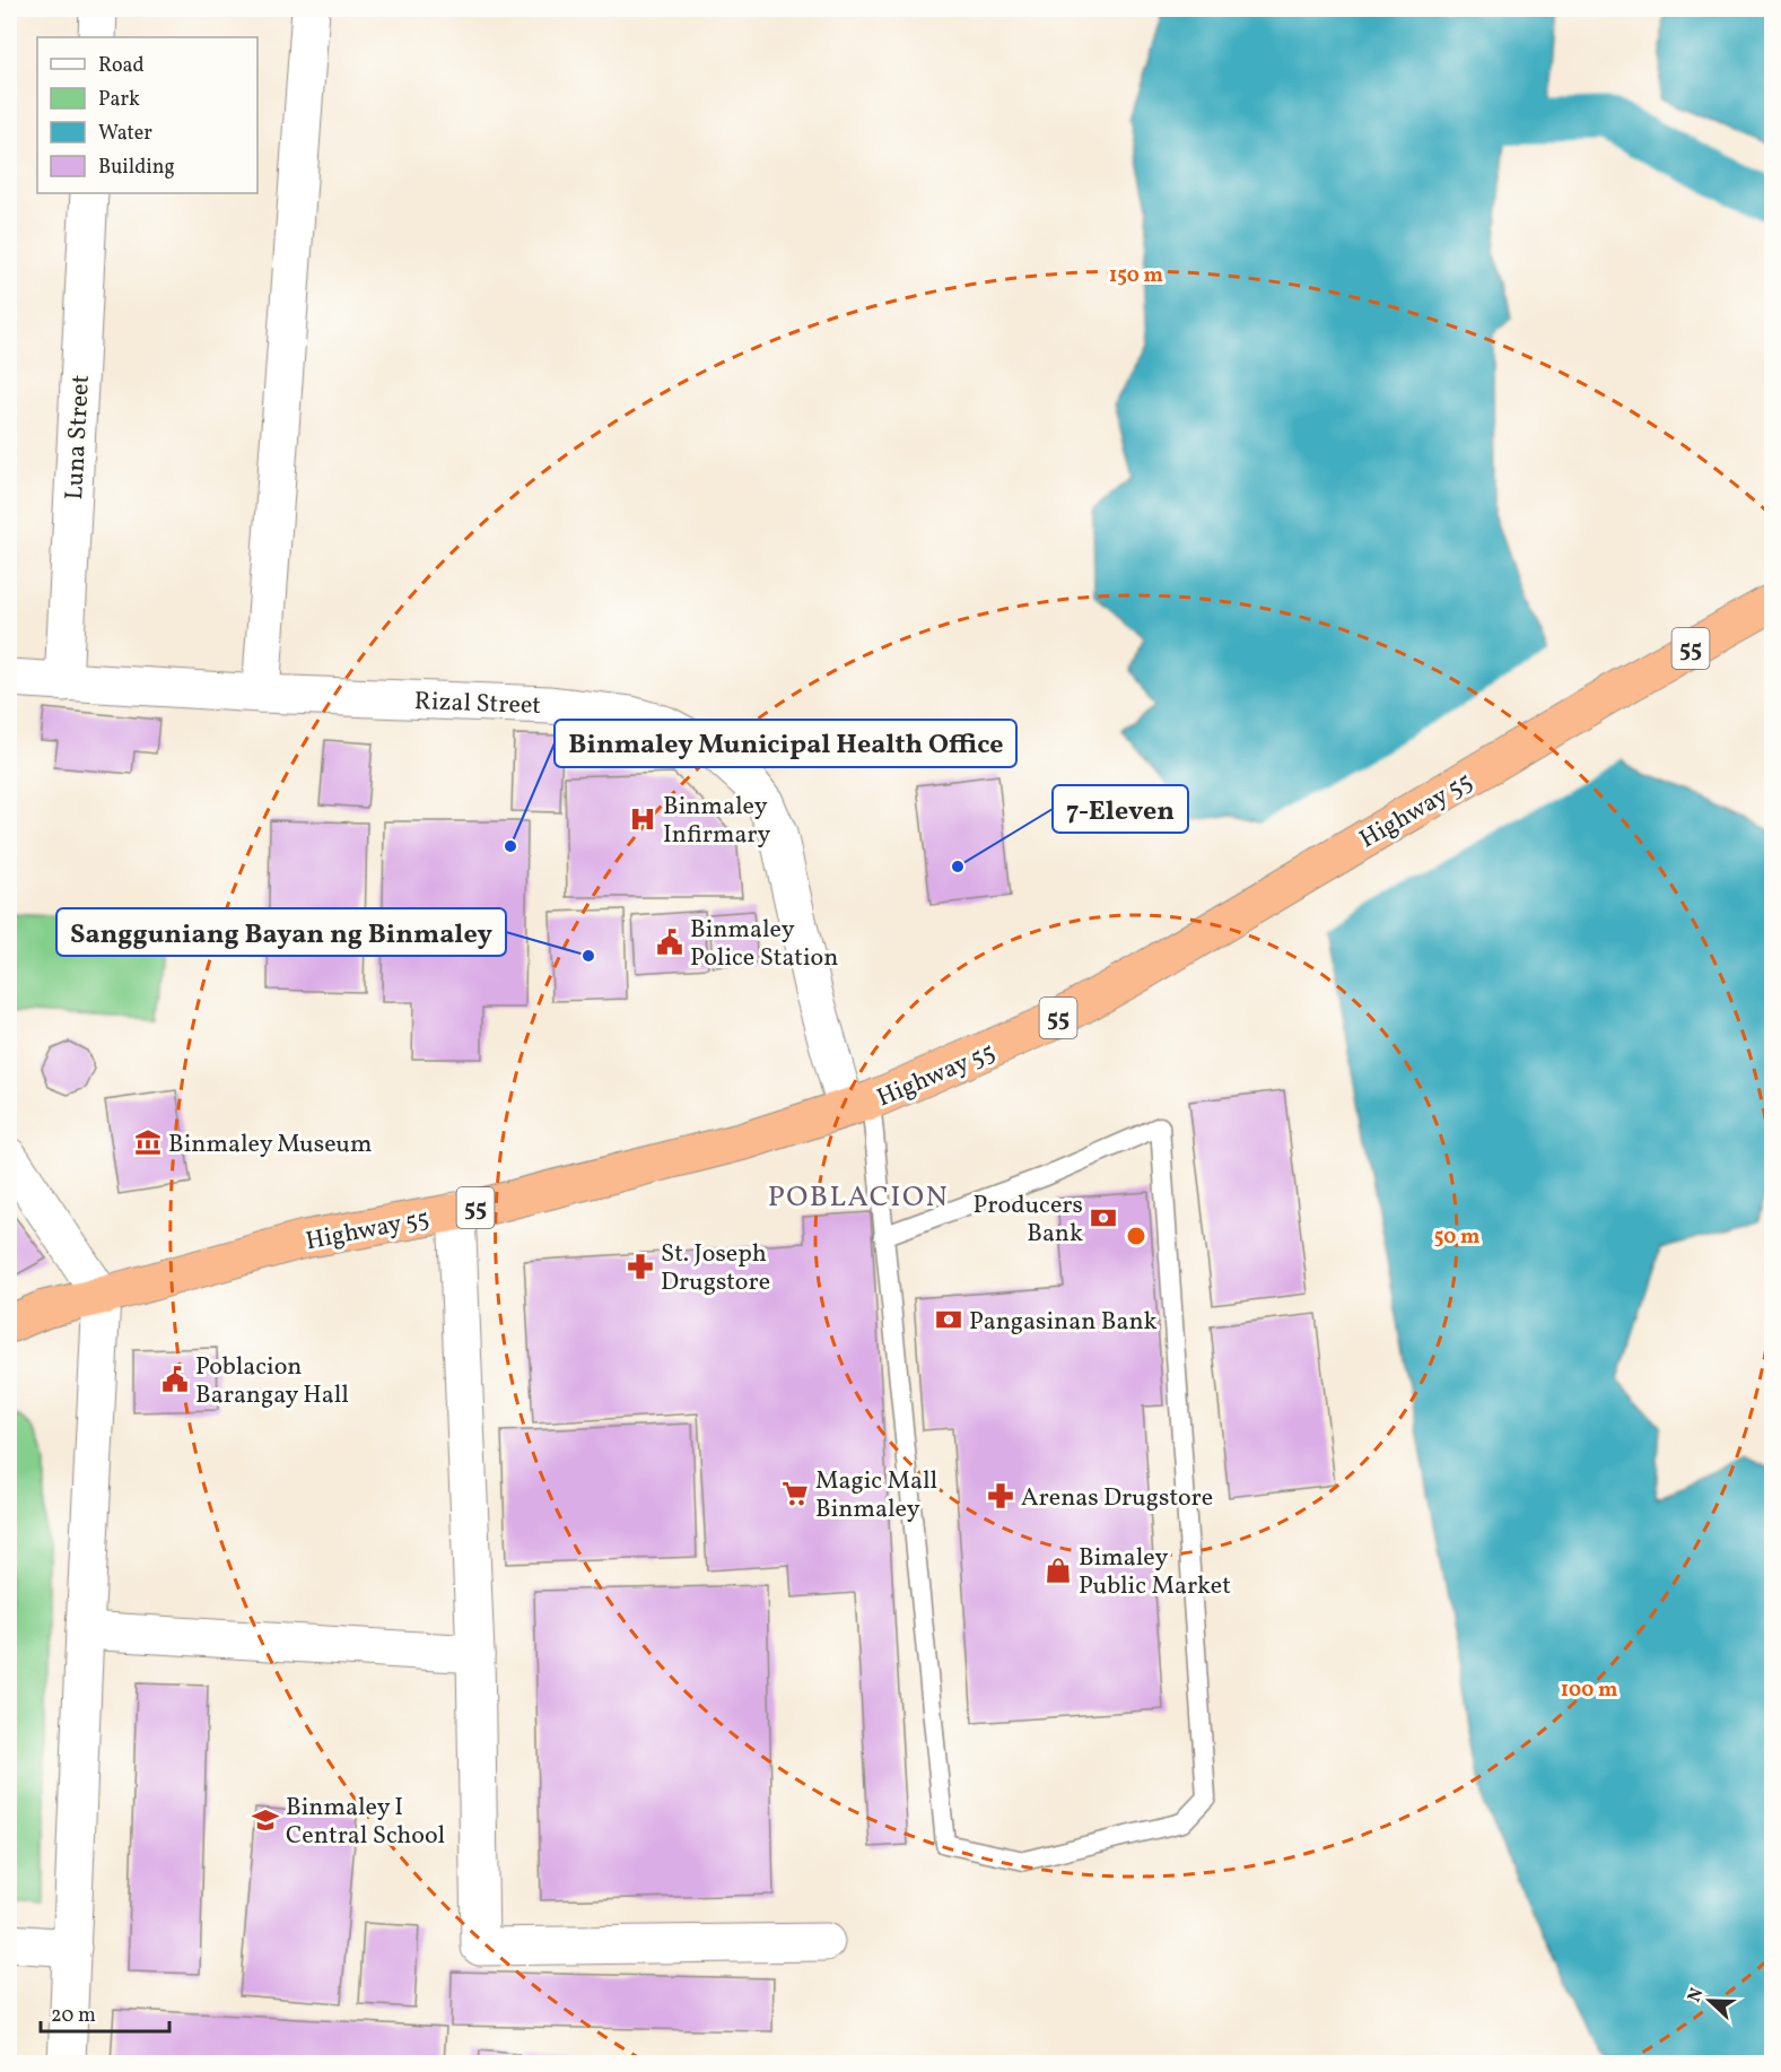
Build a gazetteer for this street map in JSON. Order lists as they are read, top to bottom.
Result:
{
  "streets": {
    "highway": ["55", "Highway 55"],
    "street": ["Luna Street", "Rizal Street"]
  },
  "crossings": [
    ["Luna Street", "Rizal Street"],
    ["Rizal Street", "Highway 55"]
  ],
  "districts": ["POBLACION"],
  "places": {
    "hospital": ["Binmaley Infirmary"],
    "other": ["Binmaley Municipal Health Office", "7-Eleven", "Sangguniang Bayan ng Binmaley"],
    "public building": ["Binmaley Police Station", "Poblacion Barangay Hall"],
    "museum": ["Binmaley Museum"],
    "bank": ["Producers Bank", "Pangasinan Bank"],
    "pharmacy": ["St. Joseph Drugstore", "Arenas Drugstore"],
    "supermarket": ["Magic Mall Binmaley"],
    "shop": ["Bimaley Public Market"],
    "school or university": ["Binmaley I Central School"]
  },
  "legend": [
    "Road",
    "Park",
    "Water",
    "Building"
  ],
  "scale_bar": "20 m",
  "north": "left",
  "rings": ["150 m", "50 m", "100 m"]
}
